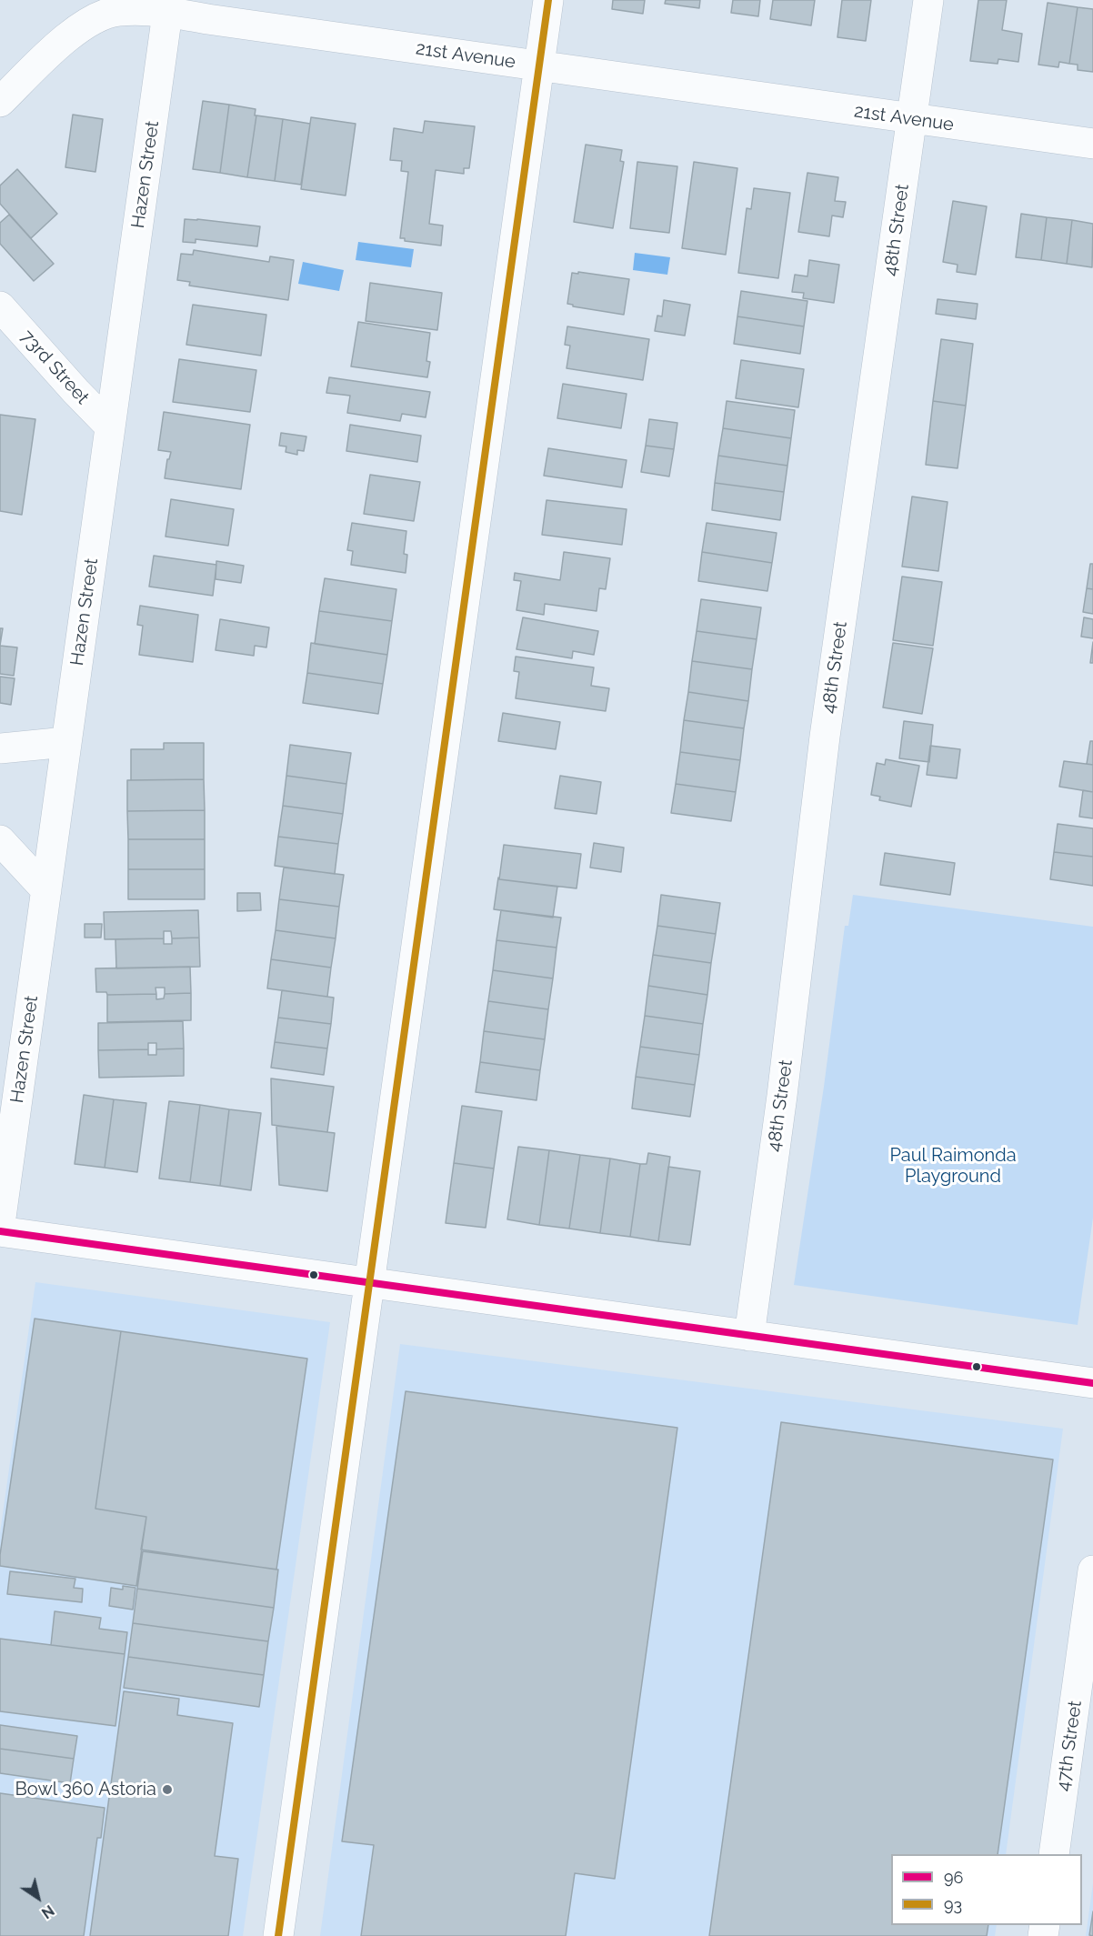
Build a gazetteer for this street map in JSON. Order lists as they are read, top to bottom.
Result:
{
  "streets": {
    "street": [
      "21st Avenue",
      "Hazen Street",
      "48th Street",
      "73rd Street",
      "47th Street"
    ]
  },
  "crossings": [
    ["21st Avenue", "Hazen Street"],
    ["21st Avenue", "48th Street"],
    ["Hazen Street", "73rd Street"]
  ],
  "parks": ["Paul Raimonda Playground"],
  "places": ["Bowl 360 Astoria"],
  "lines": ["transit line 93", "transit line 96"],
  "legend": ["96", "93"],
  "north": "bottom right"
}
